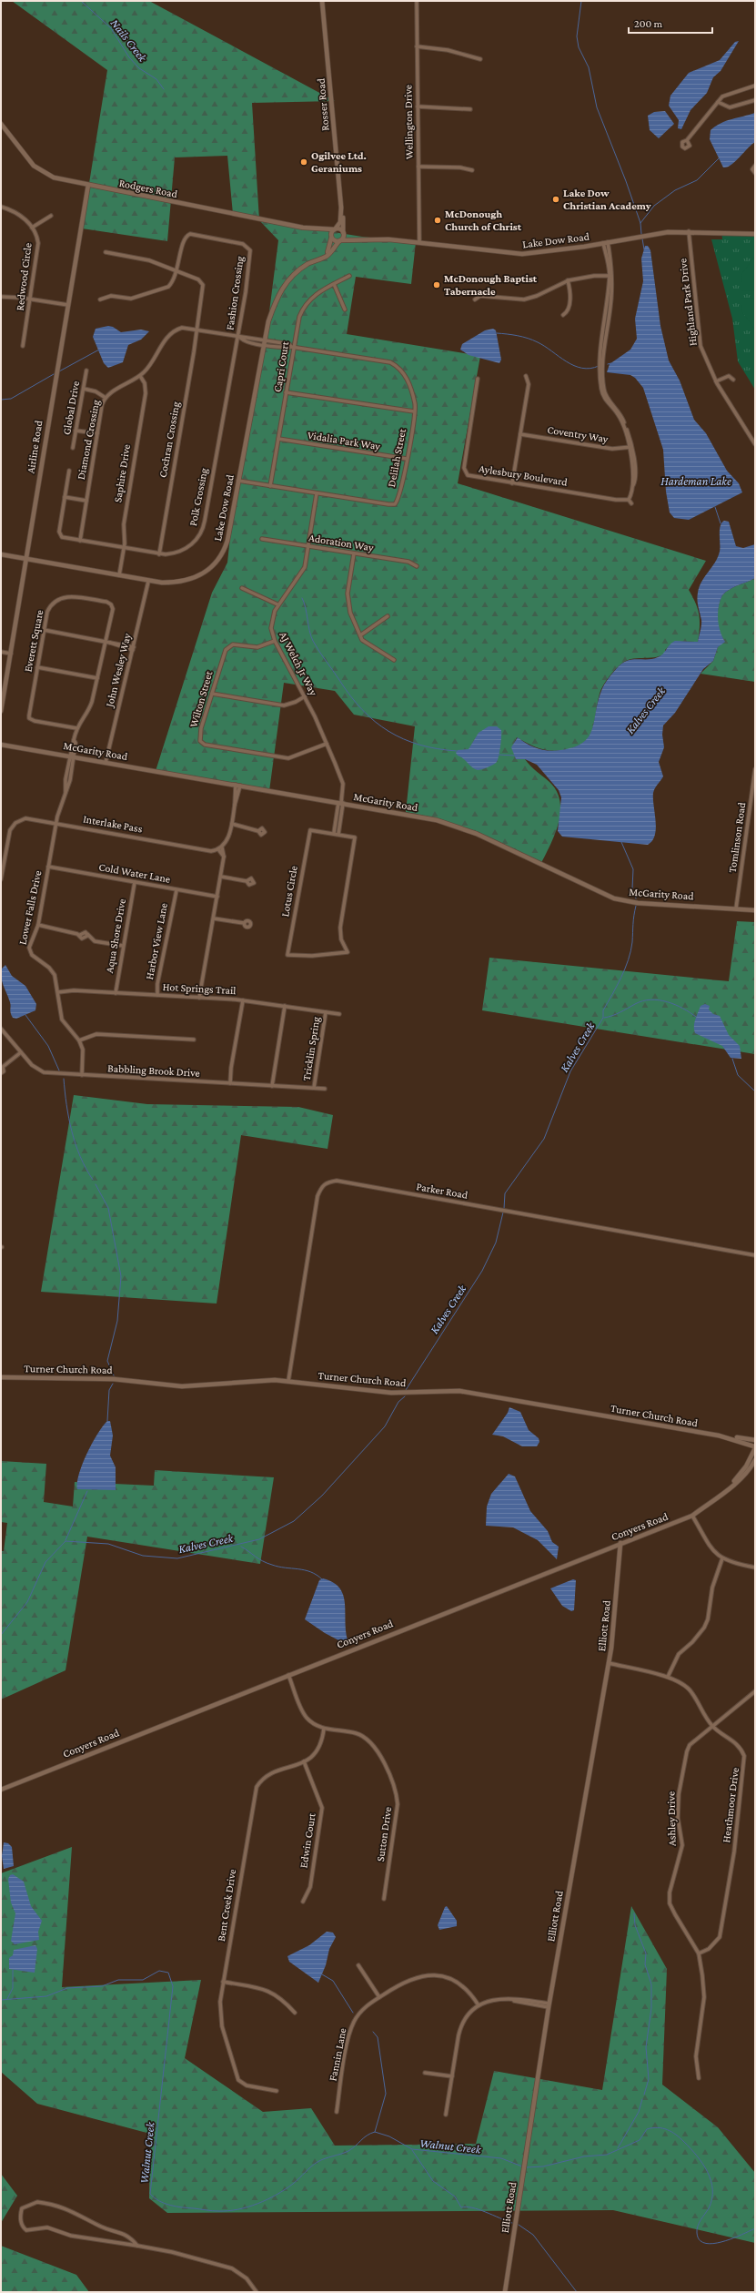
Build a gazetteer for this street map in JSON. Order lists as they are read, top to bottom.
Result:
{
  "streets": {
    "street": [
      "Rosser Road",
      "Wellington Drive",
      "Rodgers Road",
      "Lake Dow Road",
      "Redwood Circle",
      "Fashion Crossing",
      "Highland Park Drive",
      "Capri Court",
      "Global Drive",
      "Coventry Way",
      "Diamond Crossing",
      "Cochran Crossing",
      "Vidalia Park Way",
      "Airline Road",
      "Delilah Street",
      "Saphire Drive",
      "Aylesbury Boulevard",
      "Polk Crossing",
      "Adoration Way",
      "Everett Square",
      "AJ Welch Jr Way",
      "John Wesley Way",
      "Wilton Street",
      "McGarity Road",
      "Interlake Pass",
      "Tomlinson Road",
      "Cold Water Lane",
      "Lotus Circle",
      "Lower Falls Drive",
      "Aqua Shore Drive",
      "Harbor View Lane",
      "Hot Springs Trail",
      "Tricklin Spring",
      "Babbling Brook Drive",
      "Parker Road",
      "Turner Church Road",
      "Conyers Road",
      "Elliott Road",
      "Heathmoor Drive",
      "Ashley Drive",
      "Sutton Drive",
      "Edwin Court",
      "Bent Creek Drive",
      "Fannin Lane"
    ]
  },
  "crossings": [
    ["Rosser Road", "Rodgers Road"],
    ["Rosser Road", "Lake Dow Road"],
    ["Wellington Drive", "Lake Dow Road"],
    ["Rodgers Road", "Lake Dow Road"],
    ["Rodgers Road", "Airline Road"],
    ["Lake Dow Road", "Highland Park Drive"],
    ["Lake Dow Road", "Diamond Crossing"],
    ["Lake Dow Road", "Airline Road"],
    ["Lake Dow Road", "Delilah Street"],
    ["Lake Dow Road", "Saphire Drive"],
    ["Lake Dow Road", "John Wesley Way"],
    ["Fashion Crossing", "Diamond Crossing"],
    ["Fashion Crossing", "Cochran Crossing"],
    ["Fashion Crossing", "Polk Crossing"],
    ["Capri Court", "Diamond Crossing"],
    ["Capri Court", "Vidalia Park Way"],
    ["Capri Court", "Delilah Street"],
    ["Diamond Crossing", "Cochran Crossing"],
    ["Diamond Crossing", "Delilah Street"],
    ["Diamond Crossing", "Saphire Drive"],
    ["Diamond Crossing", "Polk Crossing"],
    ["Cochran Crossing", "Polk Crossing"],
    ["Vidalia Park Way", "Delilah Street"],
    ["Delilah Street", "AJ Welch Jr Way"],
    ["Saphire Drive", "Polk Crossing"],
    ["Adoration Way", "AJ Welch Jr Way"],
    ["Everett Square", "McGarity Road"],
    ["Everett Square", "Lower Falls Drive"],
    ["AJ Welch Jr Way", "Wilton Street"],
    ["AJ Welch Jr Way", "McGarity Road"],
    ["John Wesley Way", "McGarity Road"],
    ["McGarity Road", "Tomlinson Road"],
    ["McGarity Road", "Lower Falls Drive"],
    ["Interlake Pass", "Lower Falls Drive"],
    ["Cold Water Lane", "Lower Falls Drive"],
    ["Cold Water Lane", "Aqua Shore Drive"],
    ["Cold Water Lane", "Harbor View Lane"],
    ["Lower Falls Drive", "Hot Springs Trail"],
    ["Lower Falls Drive", "Babbling Brook Drive"],
    ["Aqua Shore Drive", "Hot Springs Trail"],
    ["Harbor View Lane", "Hot Springs Trail"],
    ["Hot Springs Trail", "Tricklin Spring"],
    ["Tricklin Spring", "Babbling Brook Drive"],
    ["Parker Road", "Turner Church Road"],
    ["Turner Church Road", "Conyers Road"],
    ["Conyers Road", "Elliott Road"],
    ["Conyers Road", "Sutton Drive"],
    ["Elliott Road", "Heathmoor Drive"],
    ["Heathmoor Drive", "Ashley Drive"],
    ["Sutton Drive", "Bent Creek Drive"],
    ["Edwin Court", "Bent Creek Drive"]
  ],
  "water": [
    "Nails Creek",
    "Hardeman Lake",
    "Kalves Creek",
    "Walnut Creek"
  ],
  "places": [
    "Ogilvee Ltd. Geraniums",
    "Lake Dow Christian Academy",
    "McDonough Church of Christ",
    "McDonough Baptist Tabernacle"
  ],
  "scale_bar": "200 m"
}
